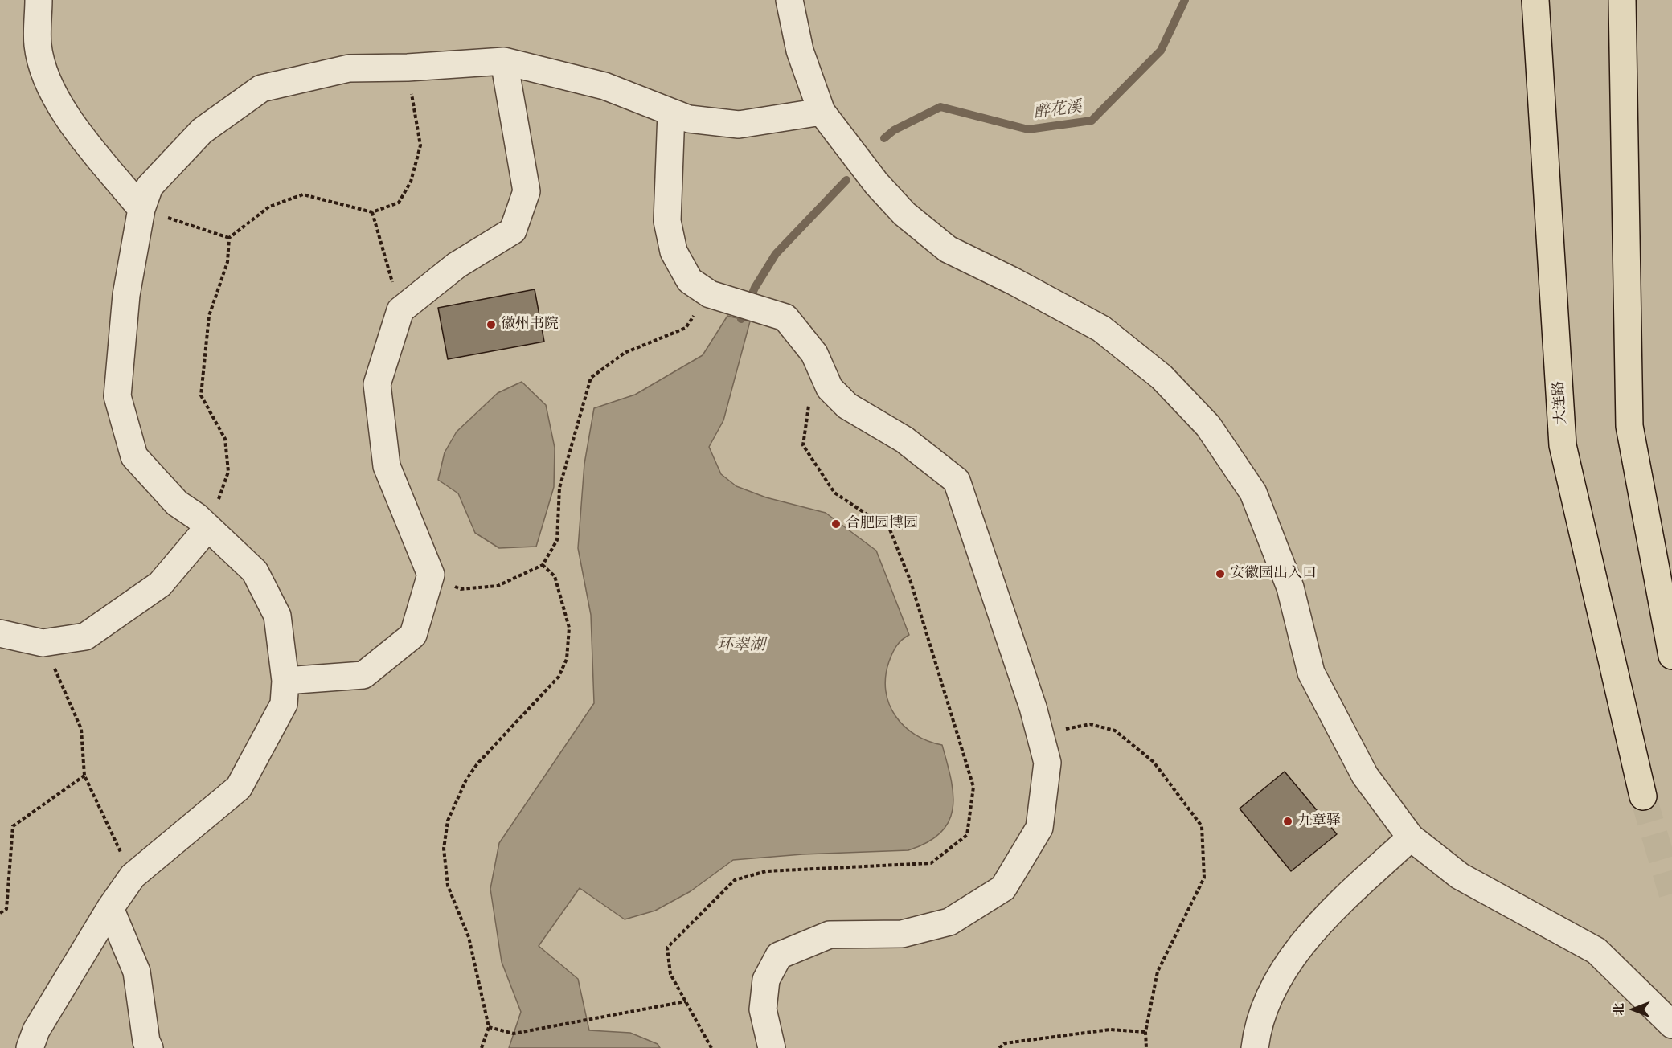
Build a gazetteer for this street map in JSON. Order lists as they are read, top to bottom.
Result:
{
  "streets": {
    "main road": ["大连路"]
  },
  "water": ["醉花溪", "环翠湖"],
  "places": [
    "徽州书院",
    "合肥园博园",
    "安徽园出入口",
    "九章驿"
  ],
  "north": "left"
}
